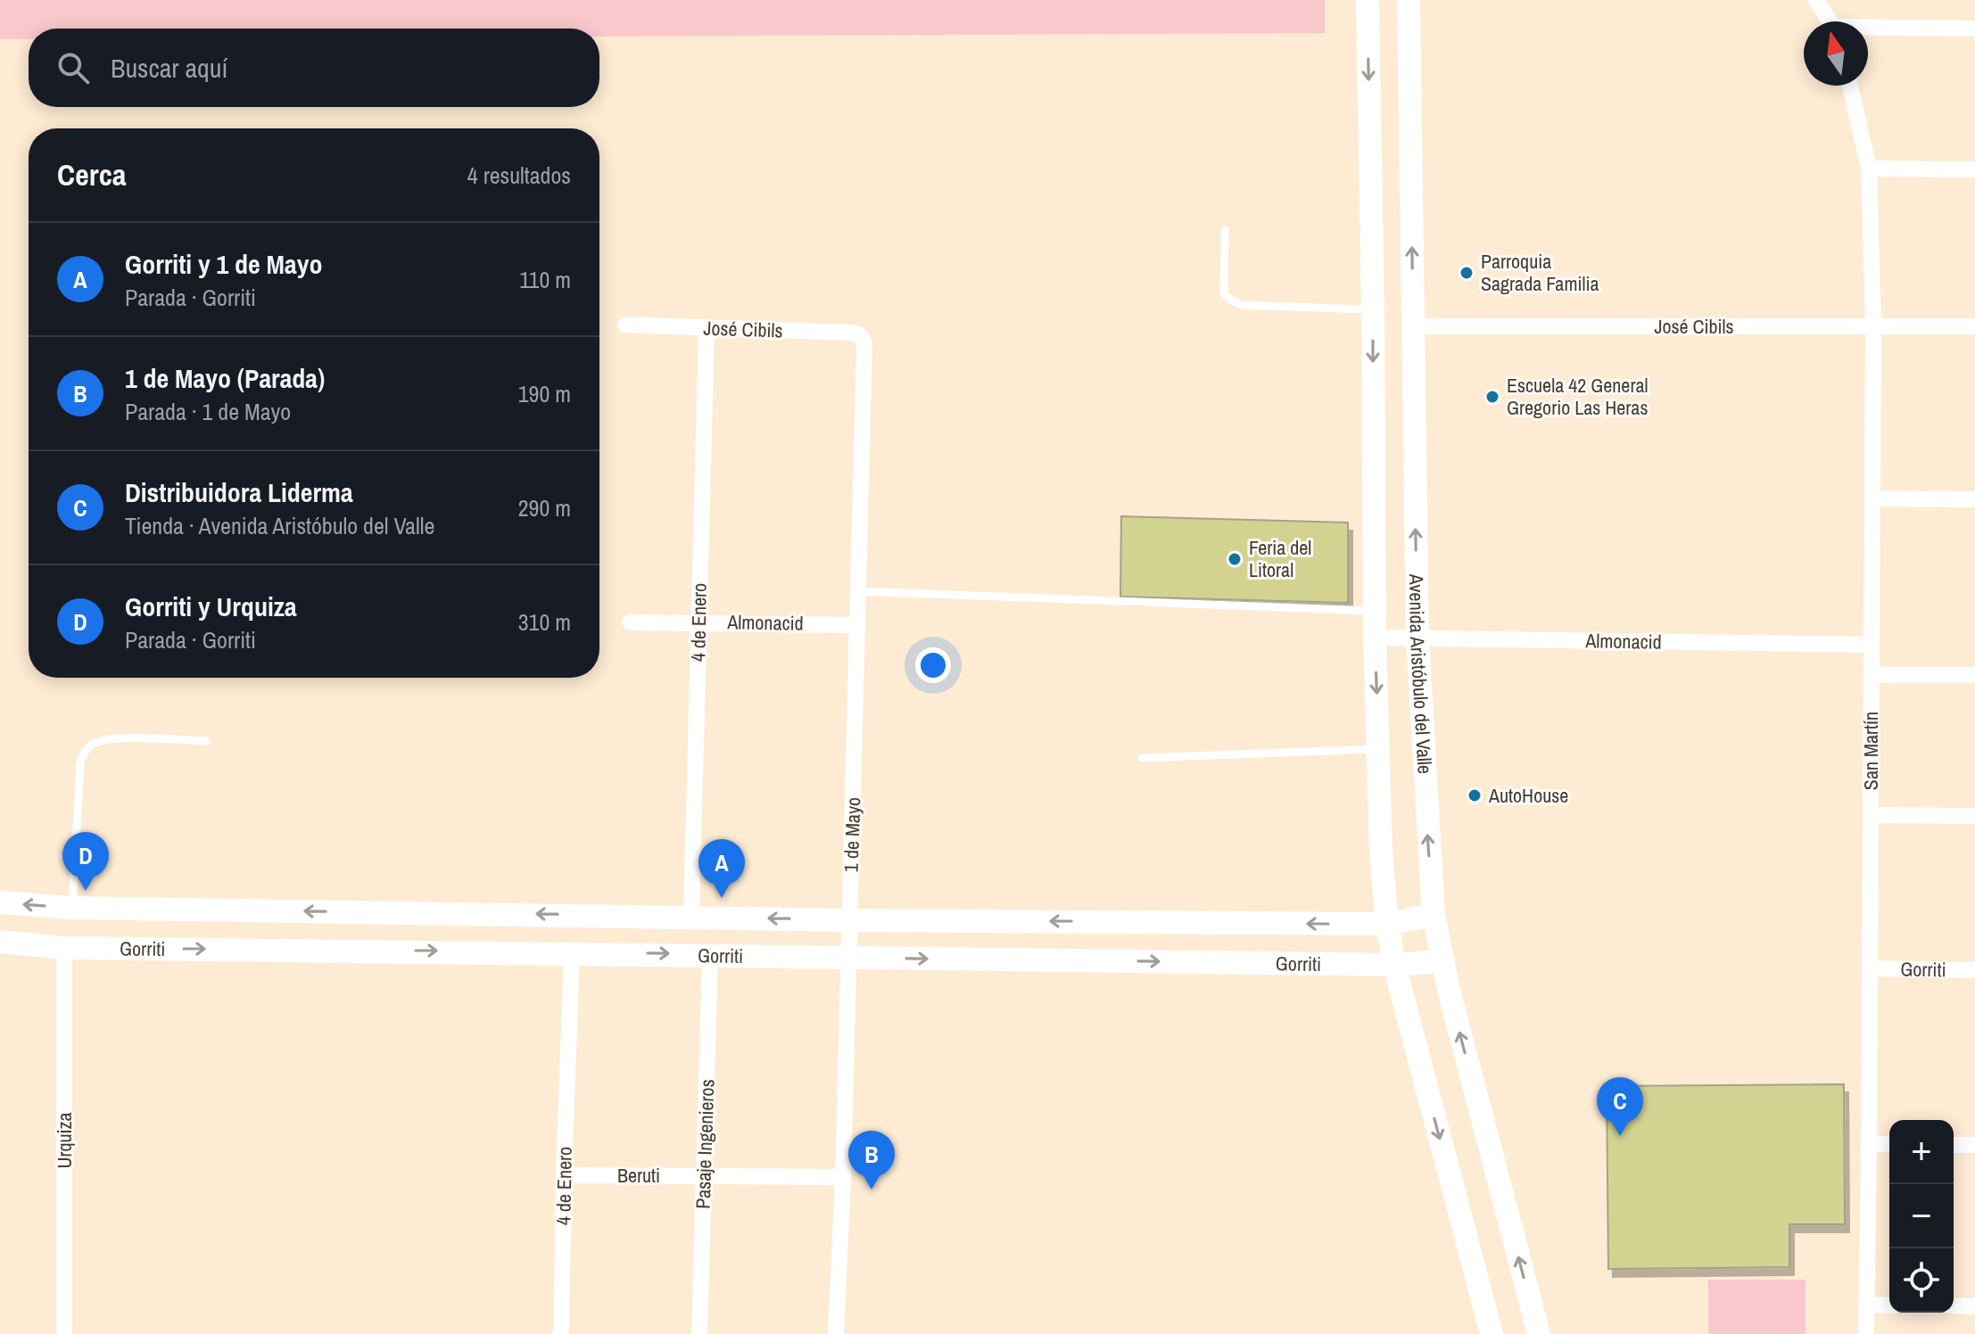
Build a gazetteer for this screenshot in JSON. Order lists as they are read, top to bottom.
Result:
{
  "streets": {
    "main road": ["Avenida Aristóbulo del Valle", "Gorriti"],
    "street": [
      "José Cibils",
      "4 de Enero",
      "Almonacid",
      "San Martín",
      "1 de Mayo",
      "Urquiza",
      "Pasaje Ingenieros",
      "Beruti"
    ]
  },
  "crossings": [
    ["José Cibils", "4 de Enero"],
    ["José Cibils", "Avenida Aristóbulo del Valle"],
    ["José Cibils", "San Martín"],
    ["José Cibils", "1 de Mayo"],
    ["4 de Enero", "Almonacid"],
    ["4 de Enero", "Gorriti"],
    ["4 de Enero", "Beruti"],
    ["Almonacid", "Avenida Aristóbulo del Valle"],
    ["Almonacid", "San Martín"],
    ["Almonacid", "1 de Mayo"],
    ["Avenida Aristóbulo del Valle", "Gorriti"],
    ["San Martín", "Gorriti"],
    ["1 de Mayo", "Gorriti"],
    ["1 de Mayo", "Beruti"],
    ["Gorriti", "Urquiza"],
    ["Gorriti", "Pasaje Ingenieros"],
    ["Pasaje Ingenieros", "Beruti"]
  ],
  "places": [
    "Parroquia Sagrada Familia",
    "Escuela 42 General Gregorio Las Heras",
    "Feria del Litoral",
    "AutoHouse"
  ],
  "north": "top",
  "page": {
    "search": "Buscar aquí",
    "heading": ["Cerca", "4 resultados"],
    "list": [
      {
        "mark": "A",
        "name": "Gorriti y 1 de Mayo",
        "note": "Parada · Gorriti",
        "value": "110 m"
      },
      {
        "mark": "B",
        "name": "1 de Mayo (Parada)",
        "note": "Parada · 1 de Mayo",
        "value": "190 m"
      },
      {
        "mark": "C",
        "name": "Distribuidora Liderma",
        "note": "Tienda · Avenida Aristóbulo del Valle",
        "value": "290 m"
      },
      {
        "mark": "D",
        "name": "Gorriti y Urquiza",
        "note": "Parada · Gorriti",
        "value": "310 m"
      }
    ],
    "pins": [
      "D",
      "A",
      "C",
      "B"
    ],
    "map_buttons": ["+", "−"]
  }
}
